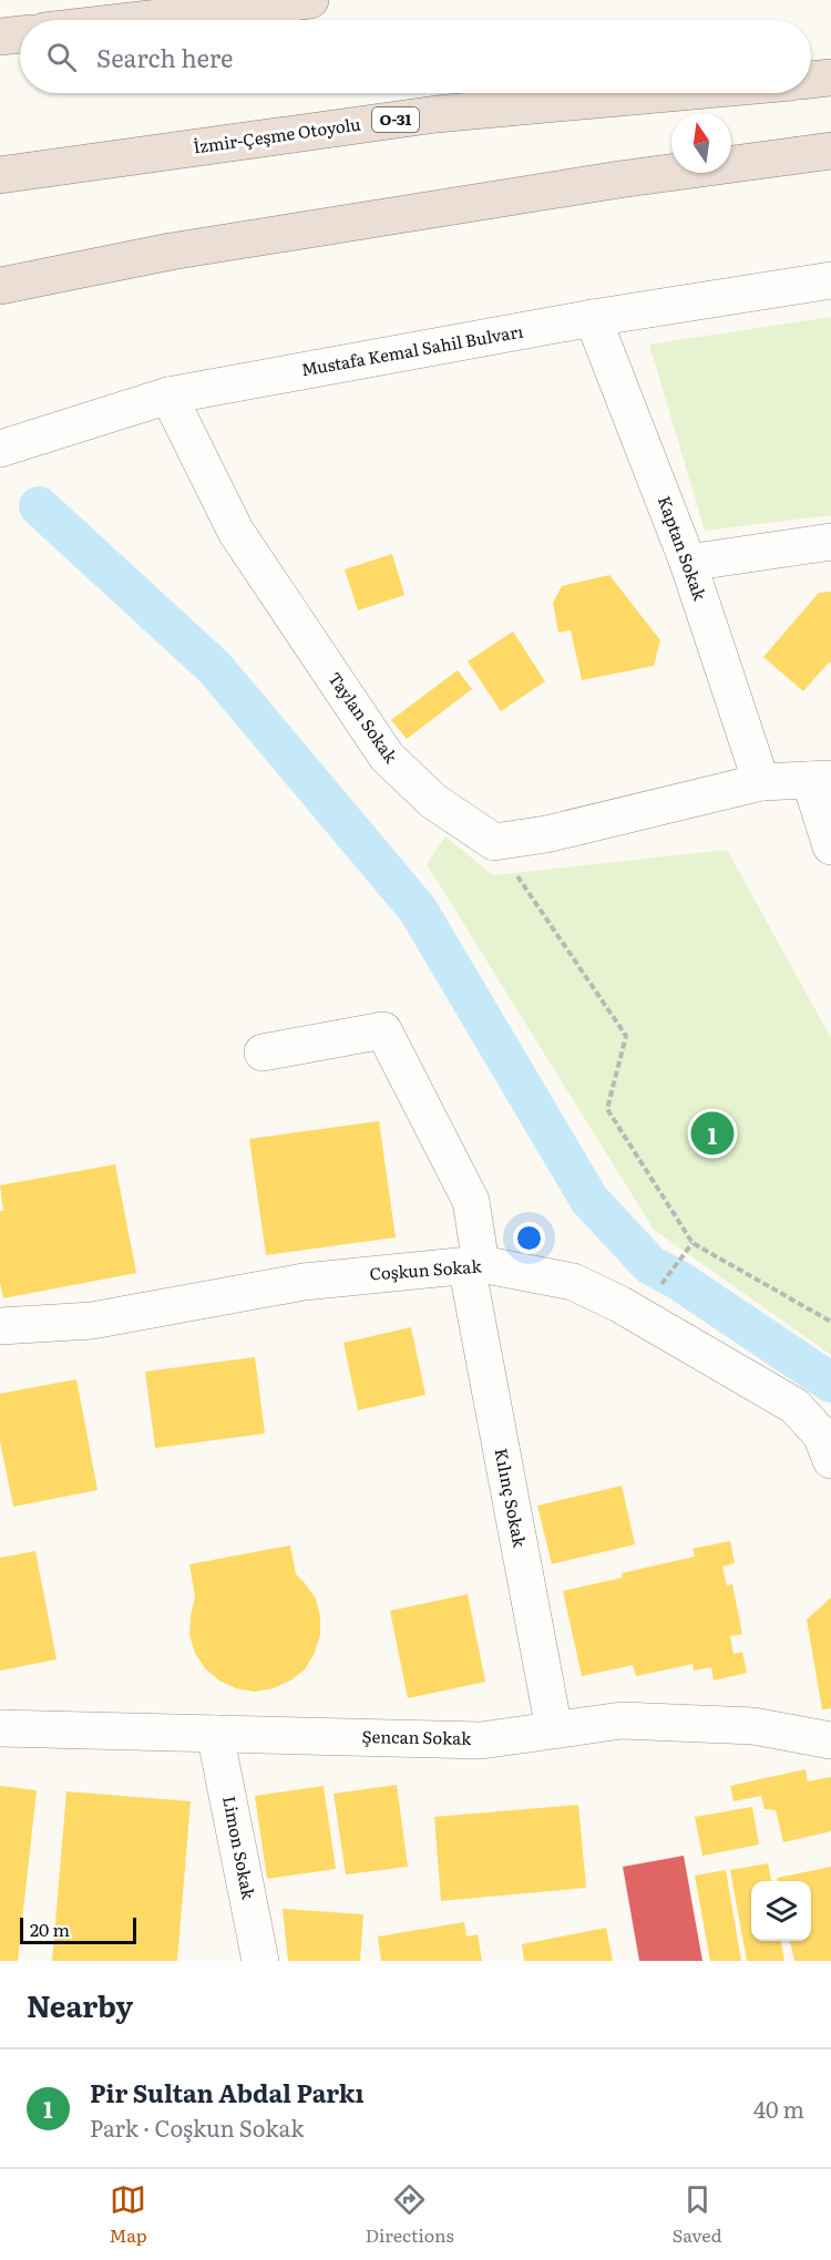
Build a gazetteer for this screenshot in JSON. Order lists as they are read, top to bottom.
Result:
{
  "streets": {
    "highway": ["O-31", "İzmir-Çeşme Otoyolu"],
    "street": [
      "Mustafa Kemal Sahil Bulvarı",
      "Kaptan Sokak",
      "Taylan Sokak",
      "Coşkun Sokak",
      "Kılınç Sokak",
      "Şencan Sokak",
      "Limon Sokak"
    ]
  },
  "crossings": [
    ["Mustafa Kemal Sahil Bulvarı", "Kaptan Sokak"],
    ["Mustafa Kemal Sahil Bulvarı", "Taylan Sokak"],
    ["Coşkun Sokak", "Kılınç Sokak"],
    ["Kılınç Sokak", "Şencan Sokak"],
    ["Şencan Sokak", "Limon Sokak"]
  ],
  "scale_bar": "20 m",
  "north": "top",
  "page": {
    "search": "Search here",
    "pins": "1",
    "scale": "20 m",
    "heading": "Nearby",
    "list": [
      {
        "mark": "1",
        "name": "Pir Sultan Abdal Parkı",
        "note": "Park · Coşkun Sokak",
        "value": "40 m"
      }
    ],
    "nav": ["Map", "Directions", "Saved"]
  }
}
